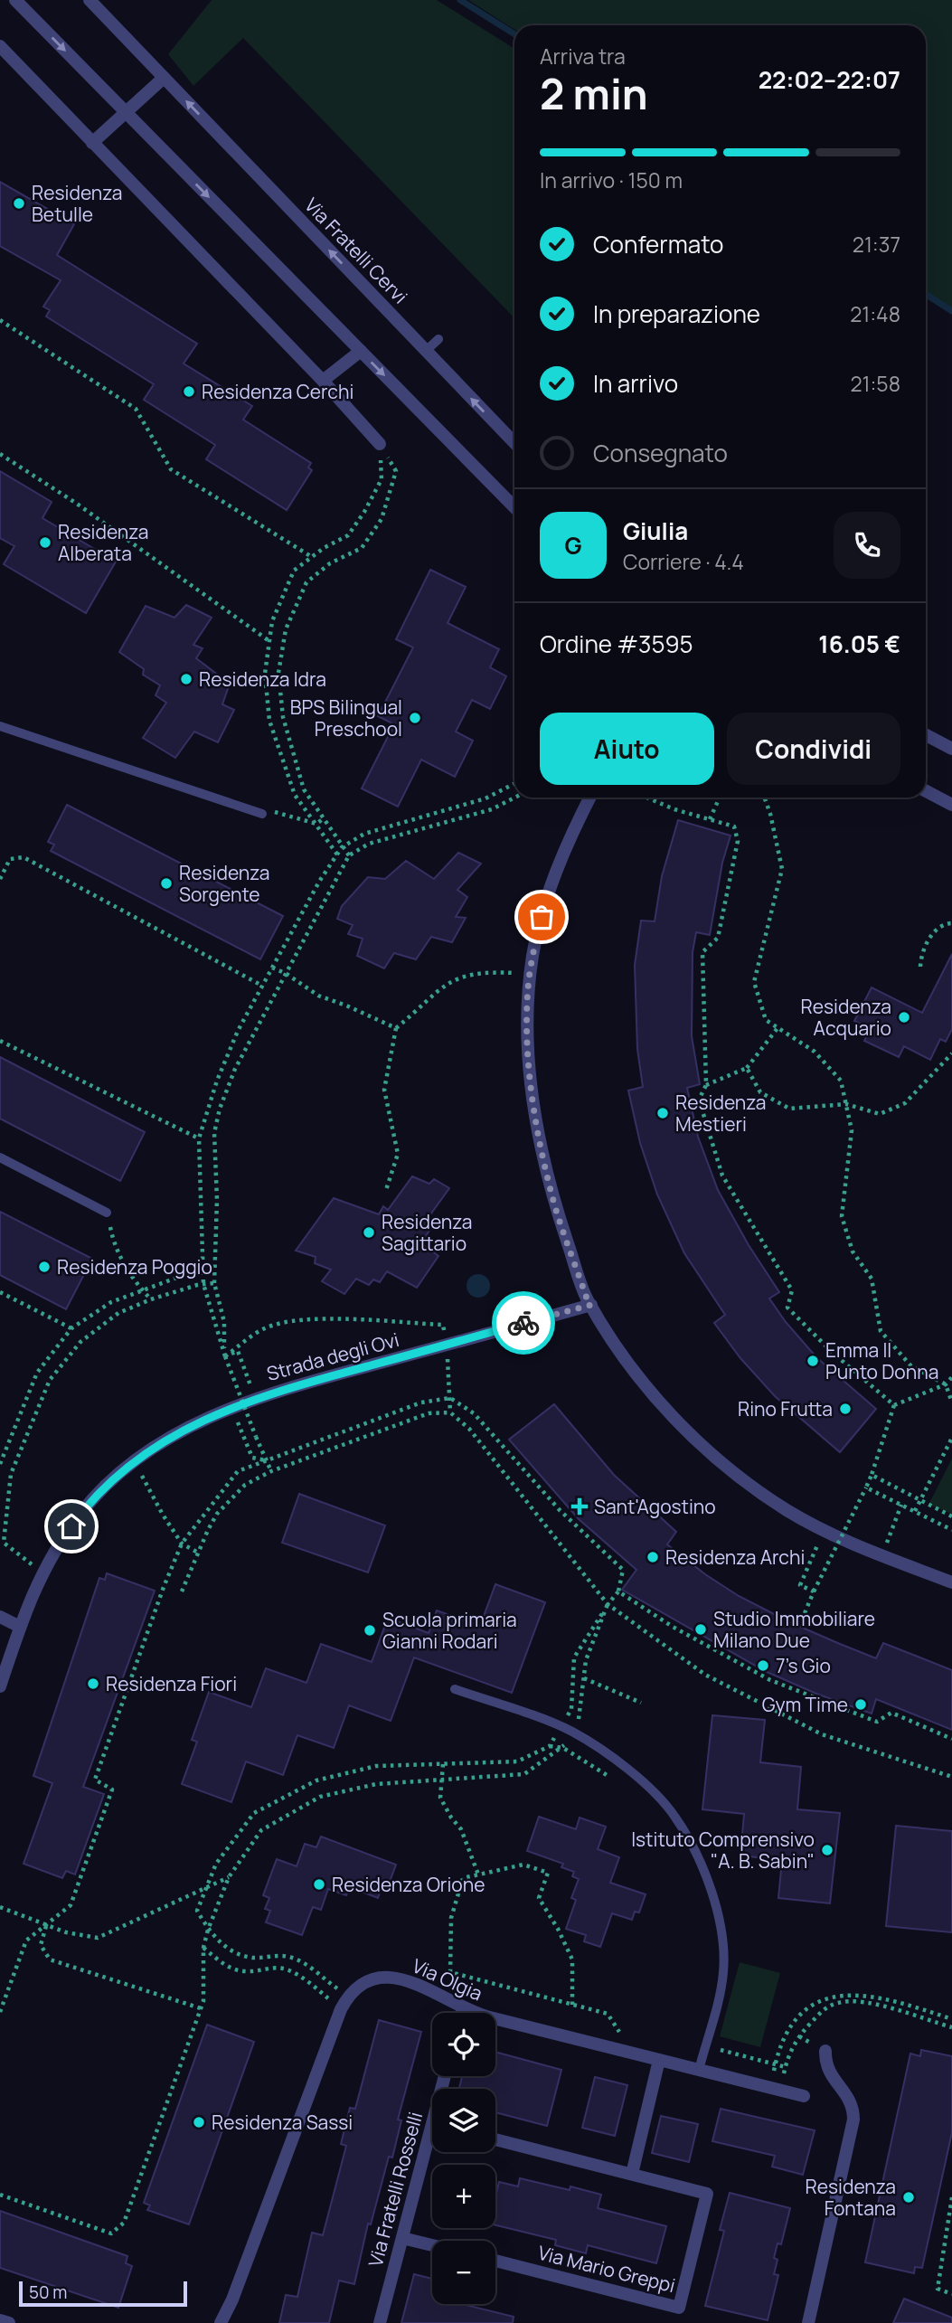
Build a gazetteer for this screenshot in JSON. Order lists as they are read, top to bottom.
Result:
{
  "streets": {
    "street": [
      "Via Fratelli Cervi",
      "Strada degli Ovi",
      "Via Olgia",
      "Via Fratelli Rosselli",
      "Via Mario Greppi"
    ]
  },
  "places": {
    "other": [
      "Residenza Betulle",
      "Residenza Cerchi",
      "Residenza Alberata",
      "Residenza Idra",
      "BPS Bilingual Preschool",
      "Residenza Sorgente",
      "Residenza Acquario",
      "Residenza Mestieri",
      "Residenza Sagittario",
      "Residenza Poggio",
      "Emma Il Punto Donna",
      "Rino Frutta",
      "Residenza Archi",
      "Studio Immobiliare Milano Due",
      "Scuola primaria Gianni Rodari",
      "7's Gio",
      "Residenza Fiori",
      "Gym Time",
      "Istituto Comprensivo \"A. B. Sabin\"",
      "Residenza Orione",
      "Residenza Sassi",
      "Residenza Fontana"
    ],
    "health": ["Sant'Agostino"]
  },
  "scale_bar": "50 m",
  "page": {
    "heading": ["2 min", "Arriva tra", "22:02–22:07"],
    "panel": [
      "Giulia",
      "Corriere · 4.4",
      "Ordine #3595",
      "16.05 €"
    ],
    "bar": "In arrivo · 150 m",
    "list": [
      ["Confermato", "21:37"],
      ["In preparazione", "21:48"],
      ["In arrivo", "21:58"],
      "Consegnato"
    ],
    "round": "G",
    "buttons": ["Aiuto", "Condividi"],
    "map_buttons": ["+", "−"],
    "scale": "50 m"
  }
}
